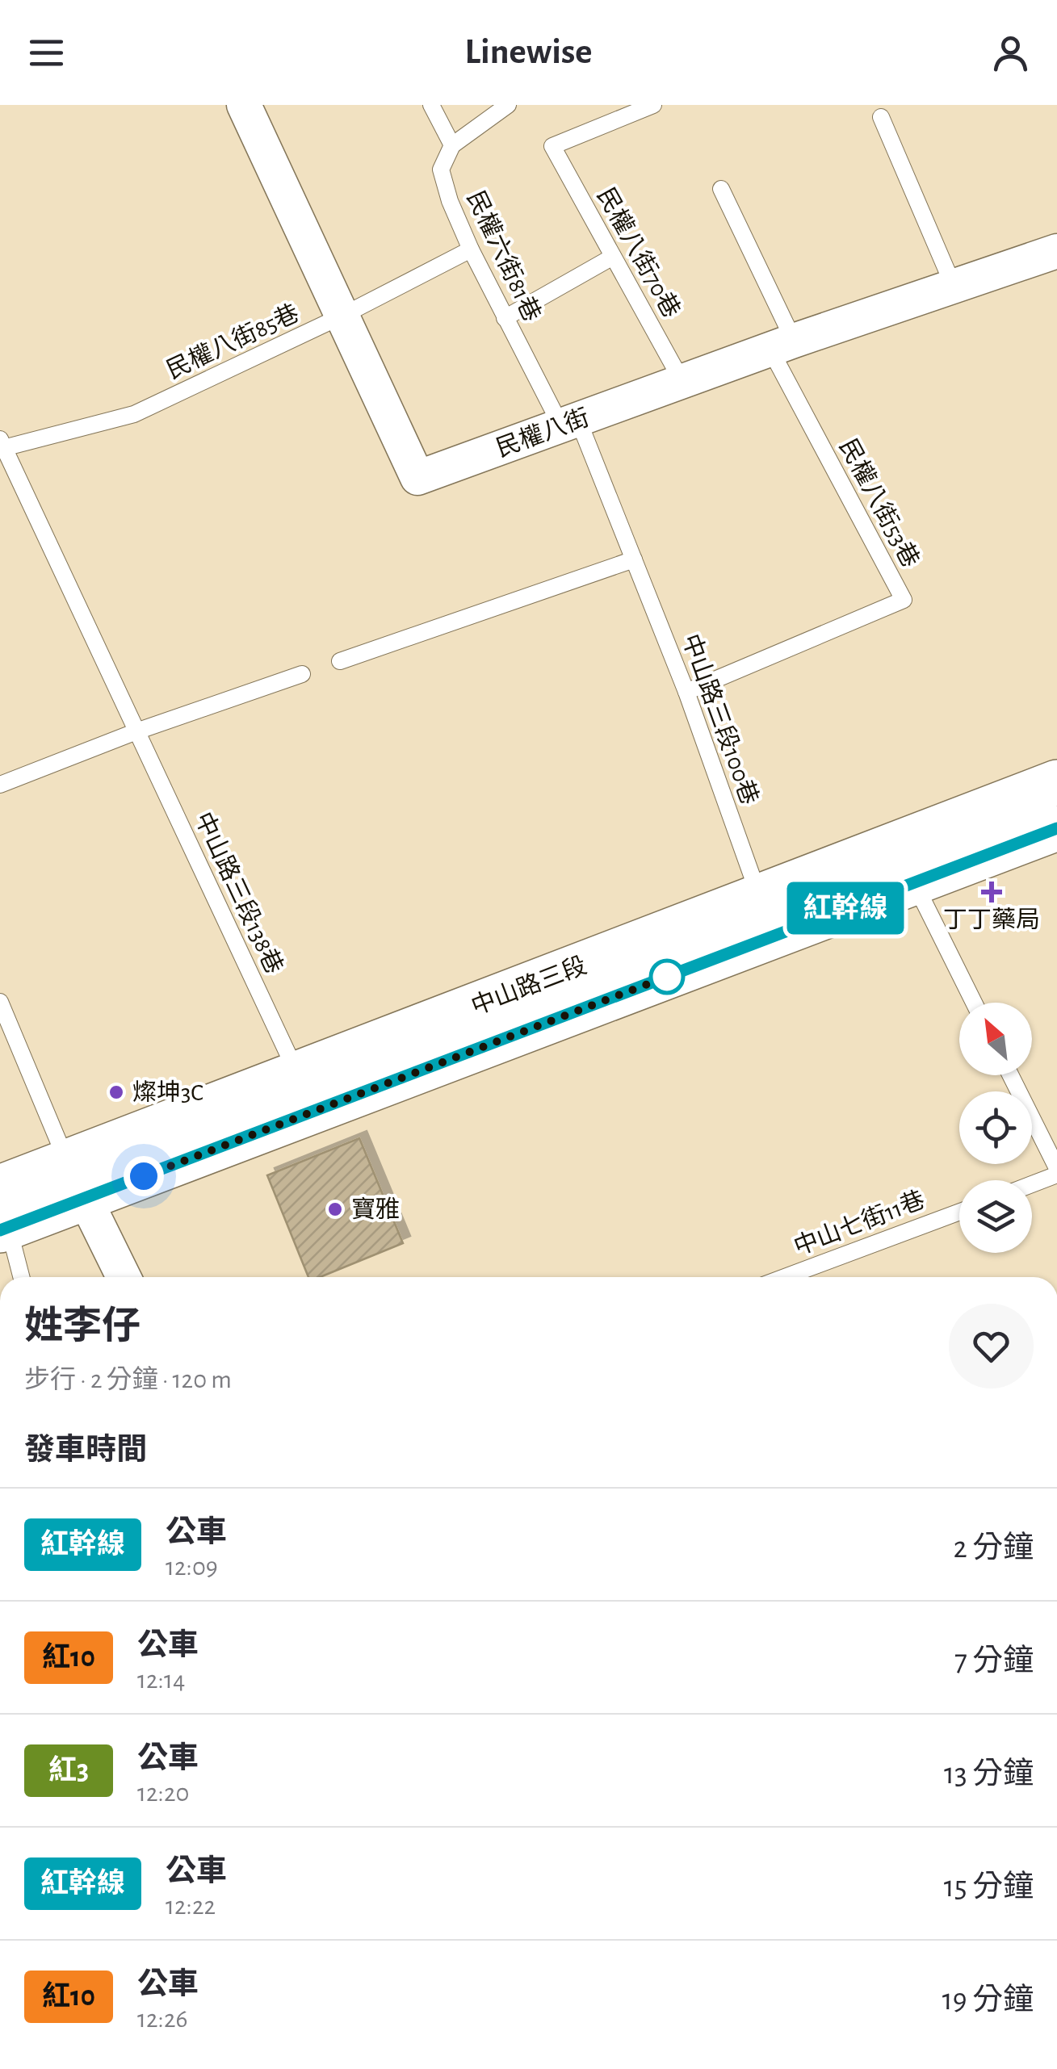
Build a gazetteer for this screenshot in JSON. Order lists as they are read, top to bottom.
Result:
{
  "streets": {
    "main road": ["中山路三段"],
    "street": ["民權八街"],
    "lane": [
      "民權八街70巷",
      "民權六街81巷",
      "民權八街85巷",
      "民權八街53巷",
      "中山路三段100巷",
      "中山路三段138巷",
      "中山七街11巷"
    ]
  },
  "crossings": [
    ["民權八街70巷", "民權八街"],
    ["民權六街81巷", "民權八街85巷"],
    ["民權六街81巷", "民權八街"],
    ["民權六街81巷", "中山路三段100巷"],
    ["民權八街85巷", "民權八街"],
    ["民權八街85巷", "中山路三段138巷"],
    ["民權八街", "民權八街53巷"],
    ["民權八街", "中山路三段100巷"],
    ["民權八街53巷", "中山路三段100巷"],
    ["中山路三段100巷", "中山路三段"],
    ["中山路三段138巷", "中山路三段"]
  ],
  "places": {
    "health": ["丁丁藥局"],
    "other": ["燦坤3C", "寶雅"]
  },
  "lines": ["bus line 紅幹線"],
  "north": "top left",
  "page": {
    "header": "Linewise",
    "on_map": "紅幹線",
    "heading": [
      ["姓李仔", "步行 · 2 分鐘 · 120 m"],
      "發車時間"
    ],
    "list": [
      {
        "mark": "紅幹線",
        "name": "公車",
        "note": "12:09",
        "value": "2 分鐘"
      },
      {
        "mark": "紅10",
        "name": "公車",
        "note": "12:14",
        "value": "7 分鐘"
      },
      {
        "mark": "紅3",
        "name": "公車",
        "note": "12:20",
        "value": "13 分鐘"
      },
      {
        "mark": "紅幹線",
        "name": "公車",
        "note": "12:22",
        "value": "15 分鐘"
      },
      {
        "mark": "紅10",
        "name": "公車",
        "note": "12:26",
        "value": "19 分鐘"
      }
    ]
  }
}
